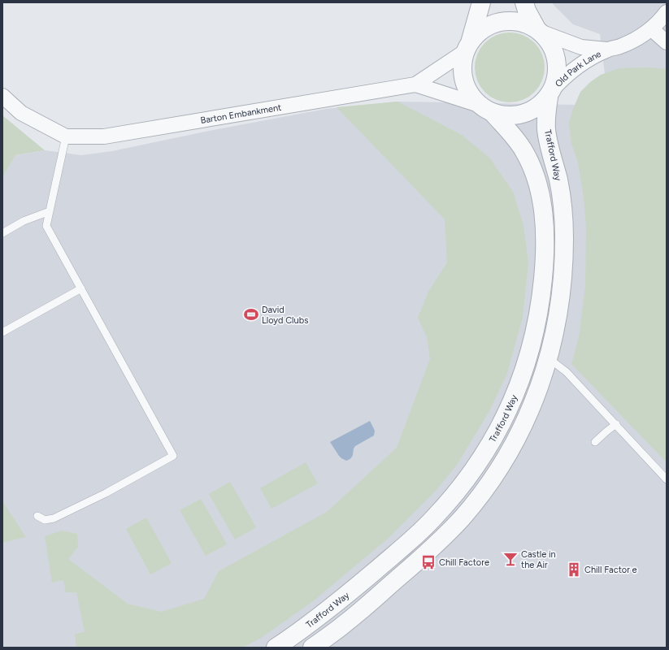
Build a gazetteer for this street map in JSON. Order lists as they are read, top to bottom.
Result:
{
  "streets": {
    "street": ["Old Park Lane", "Barton Embankment", "Trafford Way"]
  },
  "crossings": [
    ["Old Park Lane", "Barton Embankment"],
    ["Old Park Lane", "Trafford Way"],
    ["Barton Embankment", "Trafford Way"]
  ],
  "places": {
    "sports": ["David Lloyd Clubs"],
    "bar": ["Castle in the Air"],
    "bus stop": ["Chill Factore"],
    "building": ["Chill Factor e"]
  }
}
